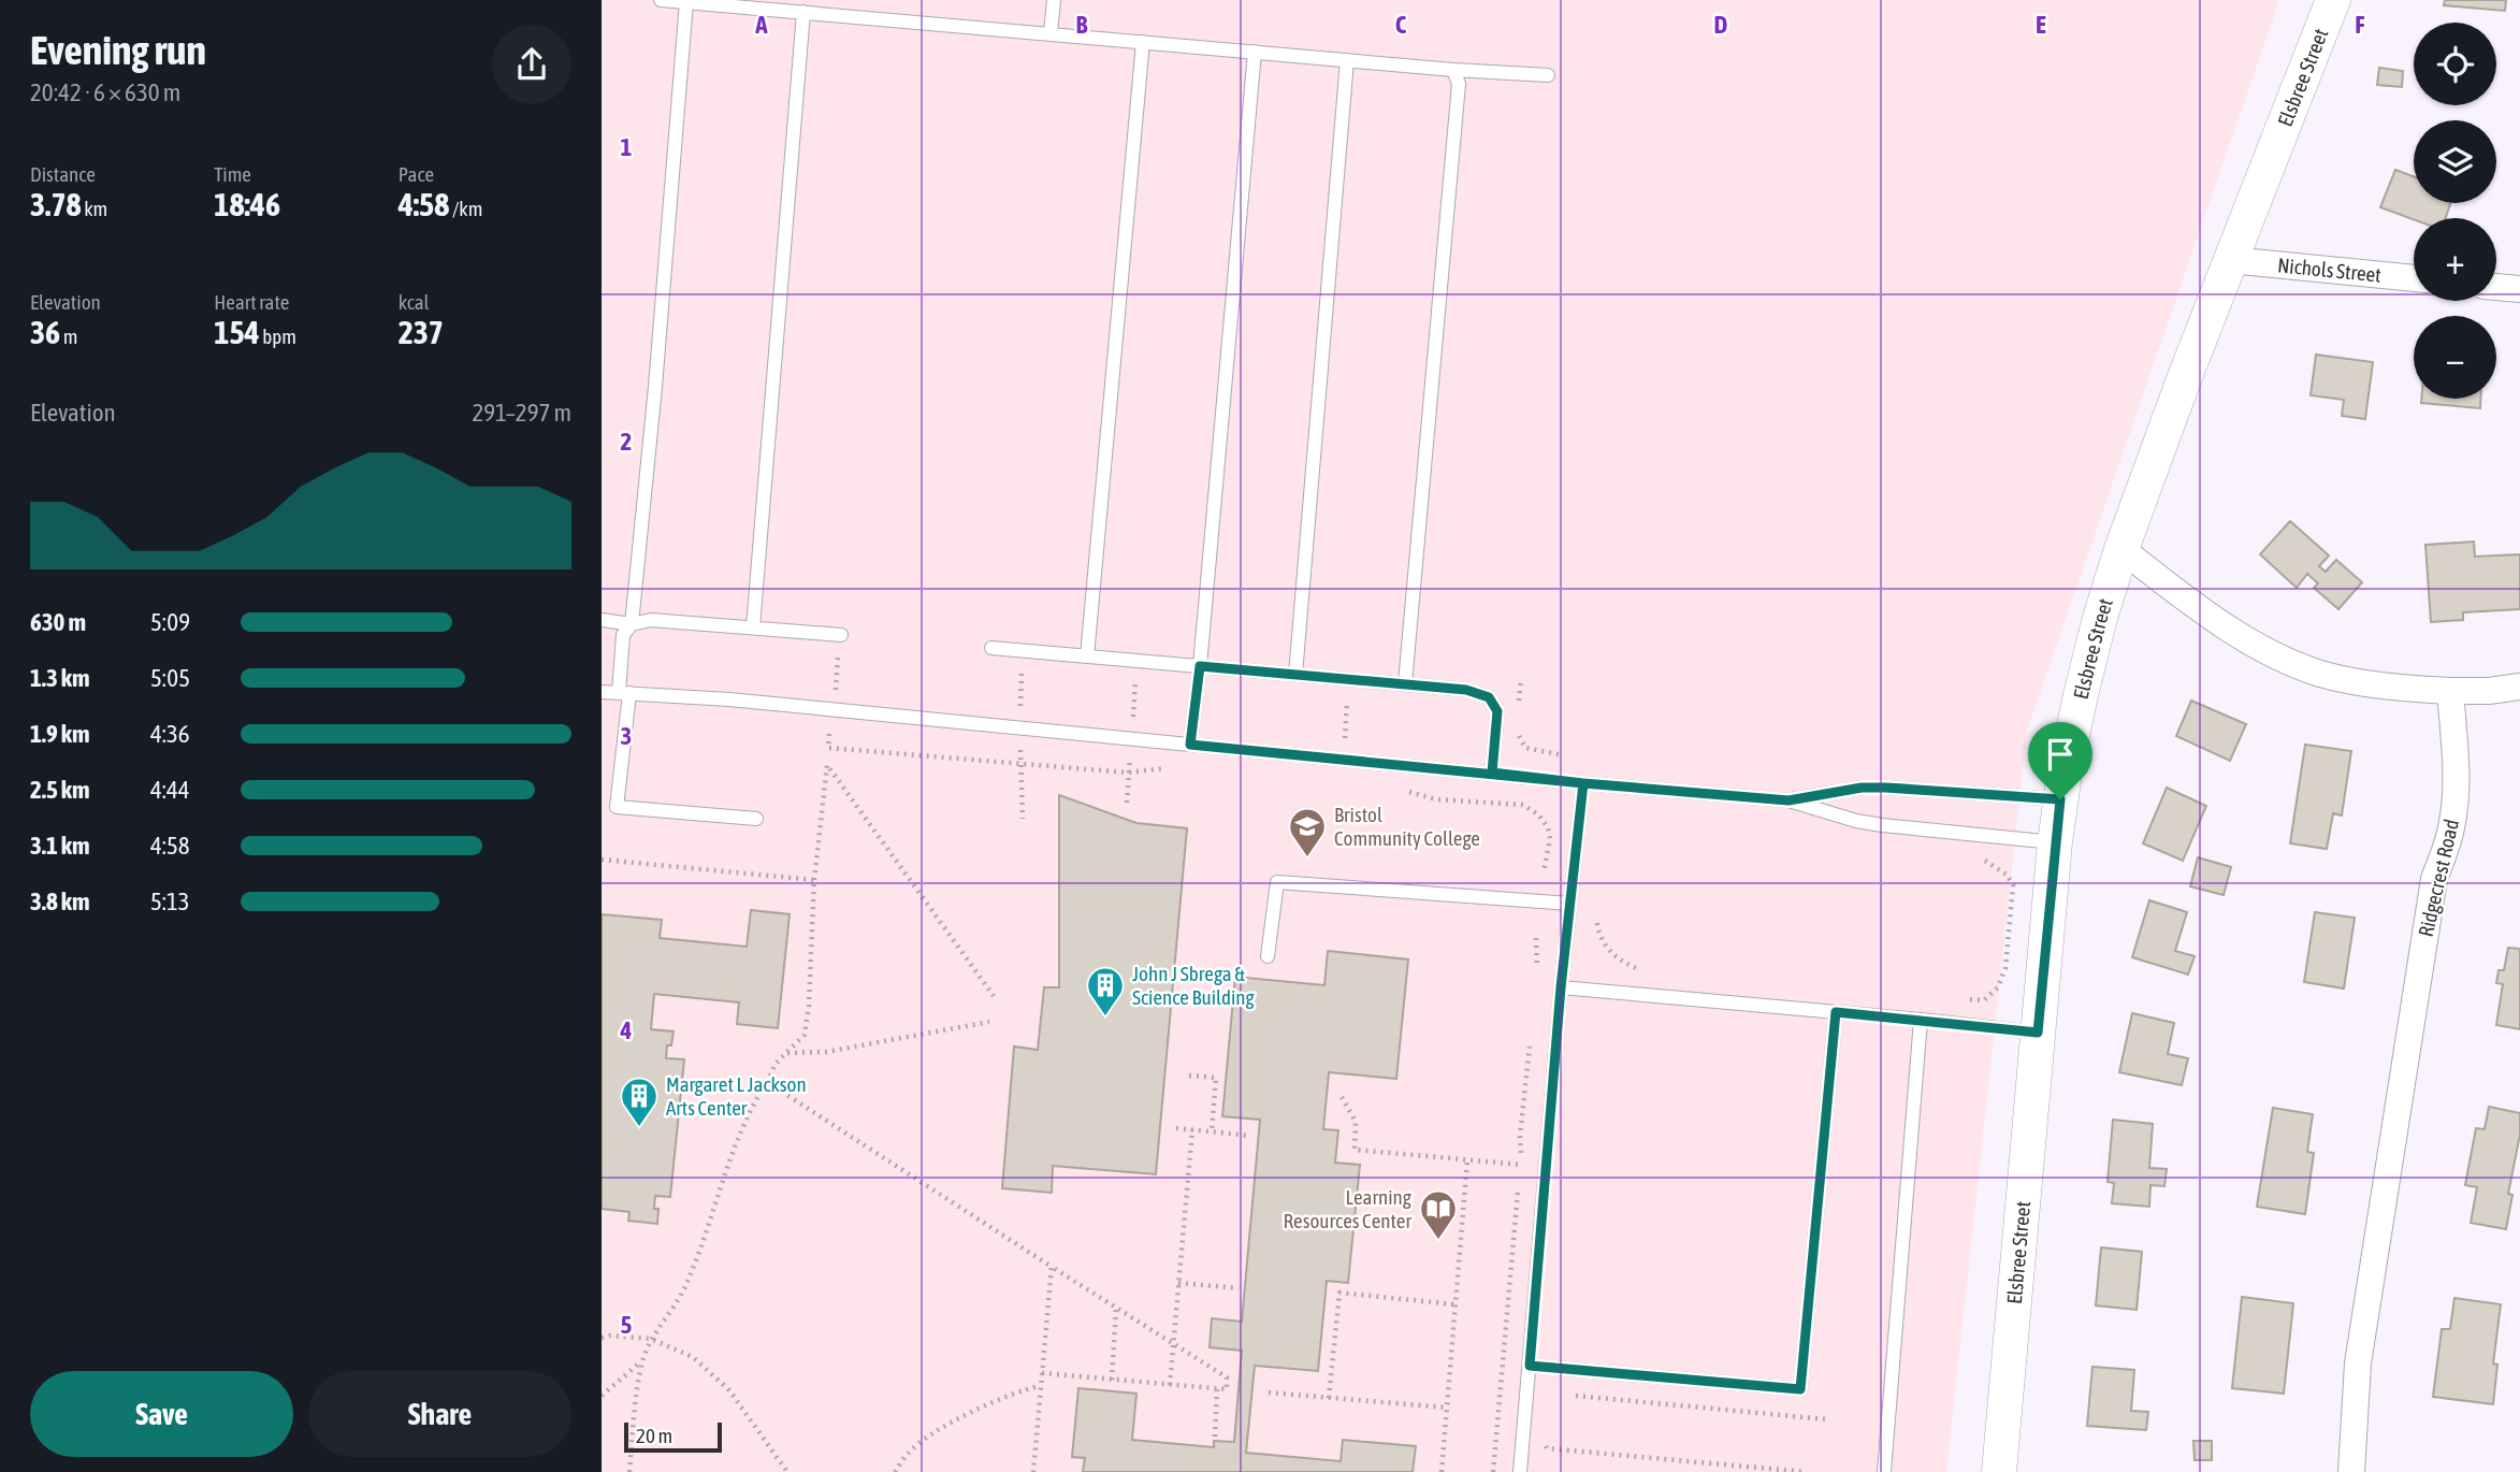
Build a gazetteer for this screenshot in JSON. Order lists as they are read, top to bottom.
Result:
{
  "streets": {
    "street": ["Elsbree Street", "Nichols Street", "Ridgecrest Road"]
  },
  "crossings": [
    ["Elsbree Street", "Nichols Street"]
  ],
  "places": {
    "school or university": ["Bristol Community College"],
    "building": ["John J Sbrega & Science Building", "Margaret L Jackson Arts Center"],
    "library": ["Learning Resources Center"]
  },
  "scale_bar": "20 m",
  "page": {
    "heading": ["Evening run", "20:42 · 6 × 630 m"],
    "map_buttons": ["+", "−"],
    "stats": [
      ["Distance", "3.78 km"],
      ["Time", "18:46"],
      ["Pace", "4:58 /km"],
      ["Elevation", "36 m"],
      ["Heart rate", "154 bpm"],
      ["kcal", "237"]
    ],
    "chart": ["Elevation", "291–297 m"],
    "list": [
      {
        "name": "630 m",
        "note": "5:09"
      },
      {
        "name": "1.3 km",
        "note": "5:05"
      },
      {
        "name": "1.9 km",
        "note": "4:36"
      },
      {
        "name": "2.5 km",
        "note": "4:44"
      },
      {
        "name": "3.1 km",
        "note": "4:58"
      },
      {
        "name": "3.8 km",
        "note": "5:13"
      }
    ],
    "buttons": ["Save", "Share"],
    "scale": "20 m"
  },
  "grid": {
    "columns": [
      "A",
      "B",
      "C",
      "D",
      "E",
      "F"
    ],
    "rows": [
      "1",
      "2",
      "3",
      "4",
      "5"
    ]
  }
}
